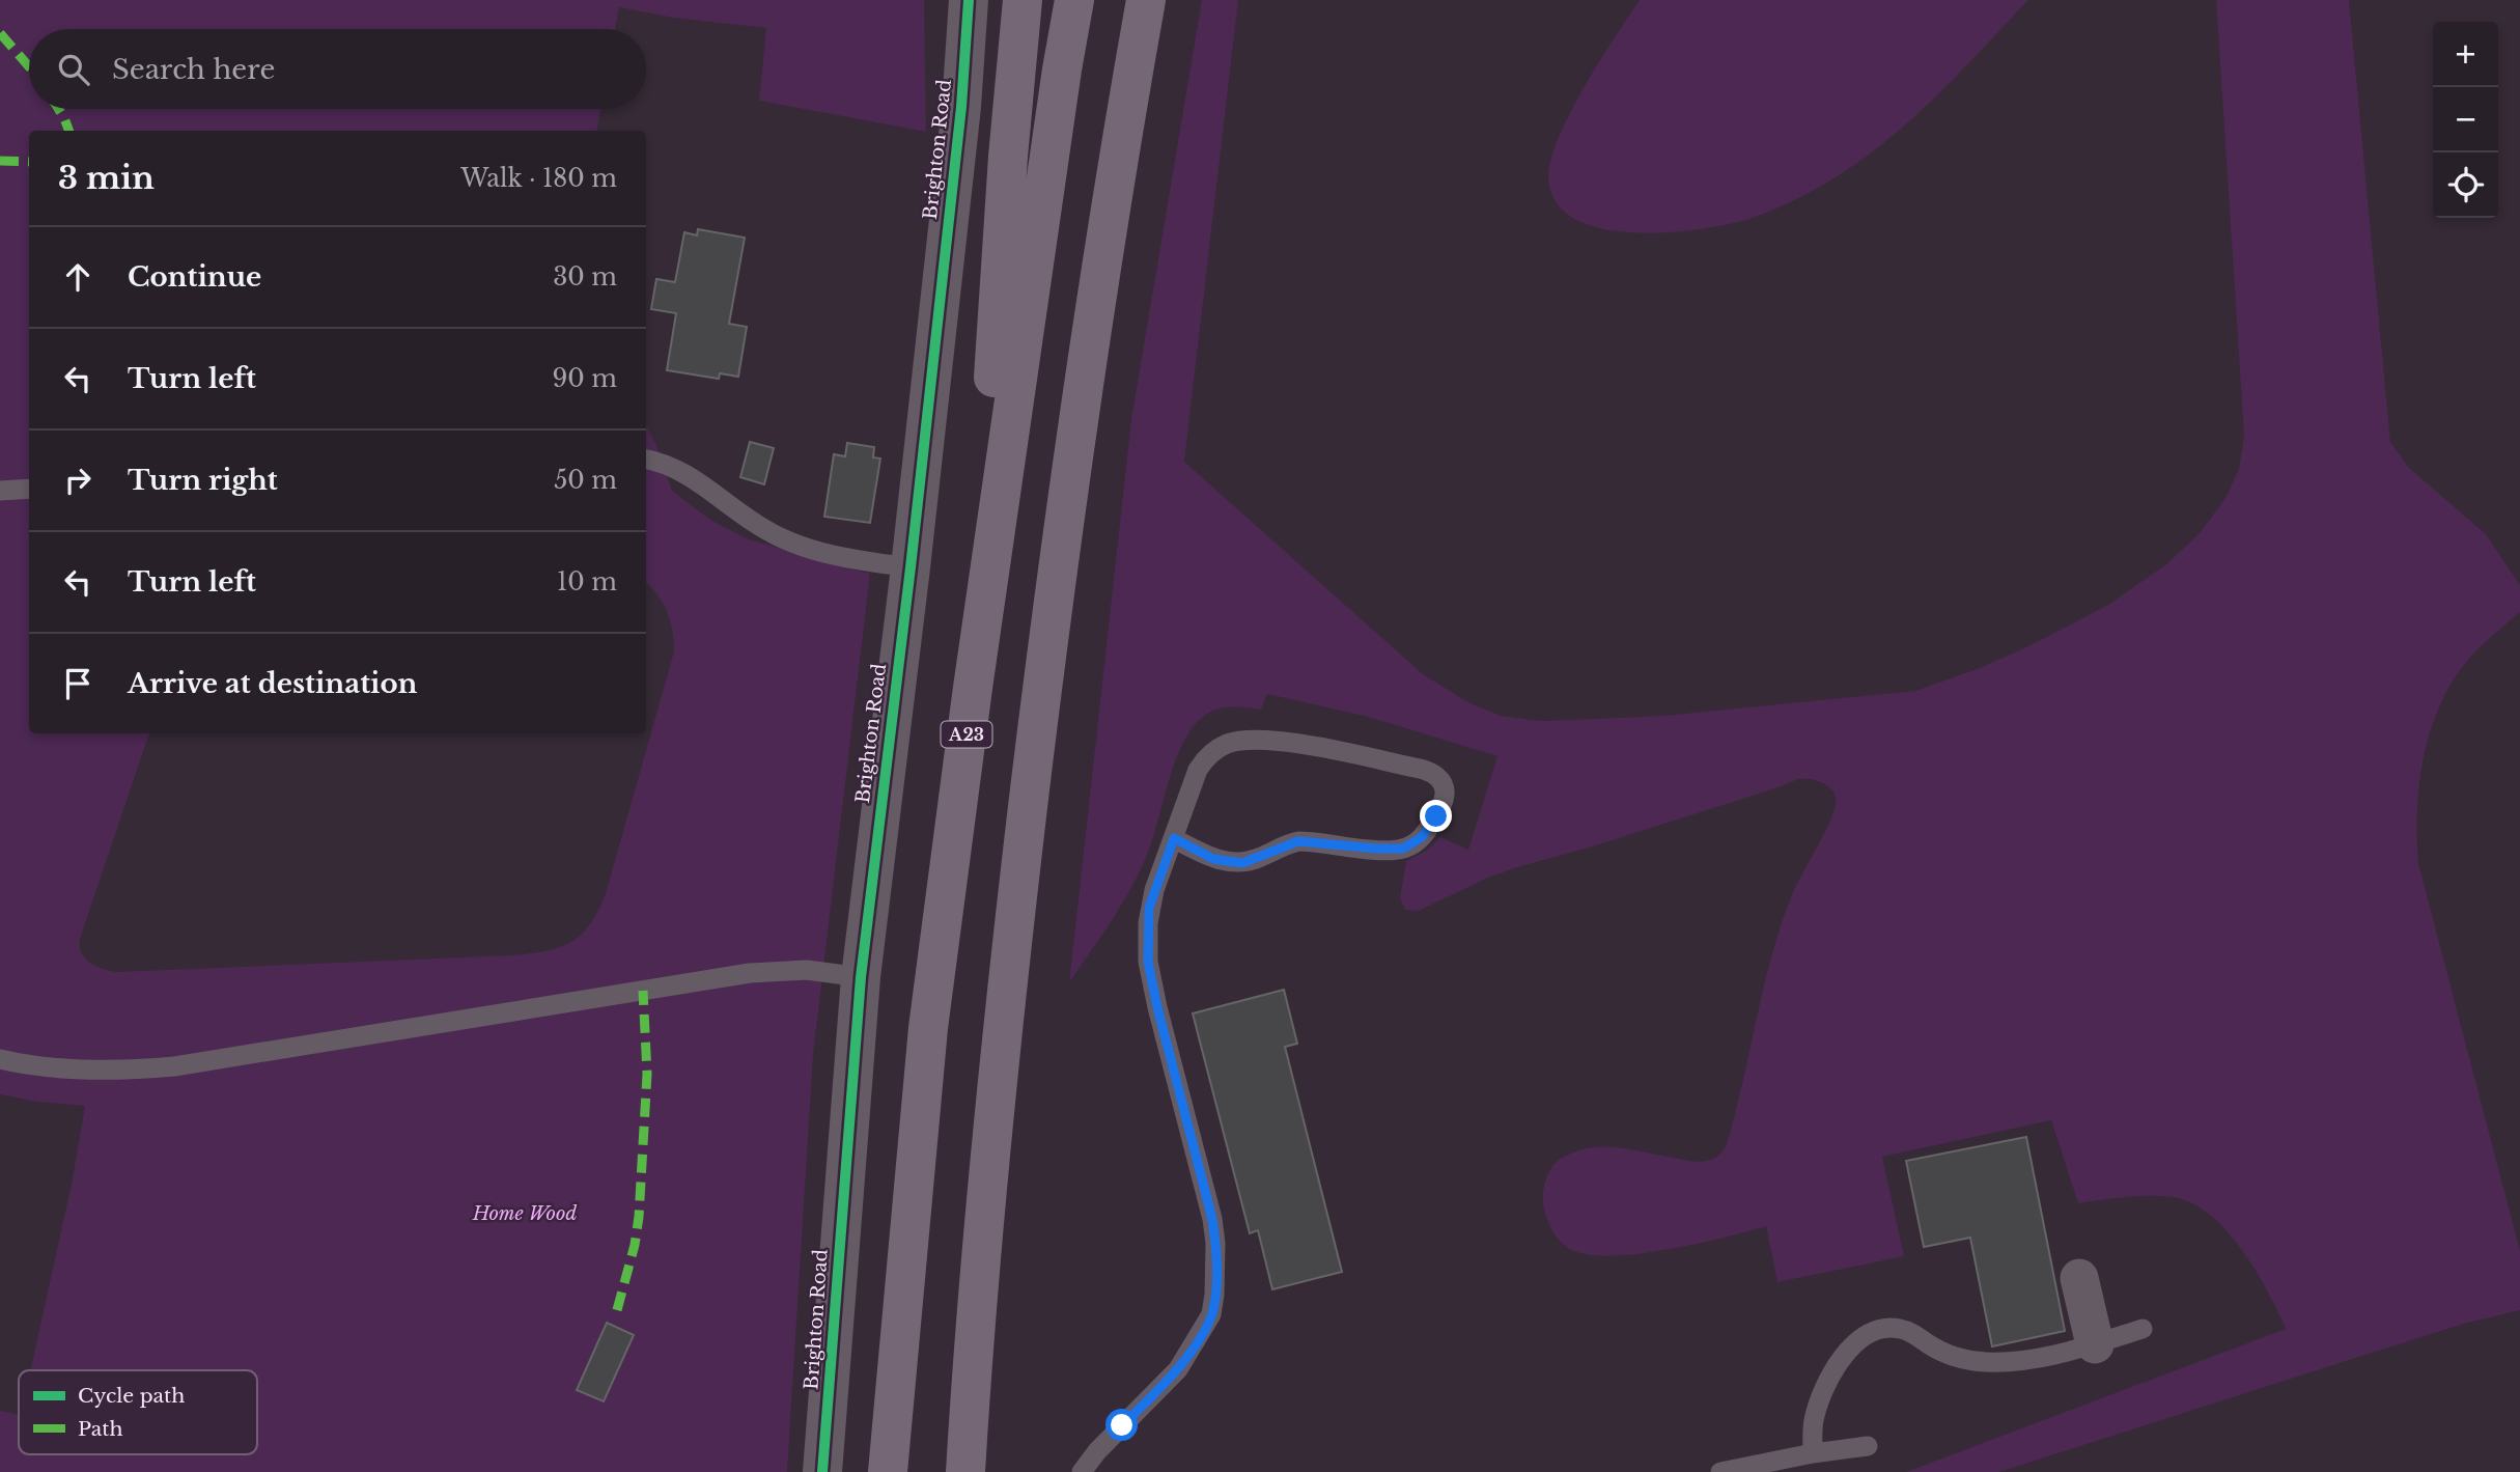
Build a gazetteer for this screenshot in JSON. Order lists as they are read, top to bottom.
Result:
{
  "streets": {
    "highway": ["A23"],
    "street": ["Brighton Road"]
  },
  "parks": ["Home Wood"],
  "legend": ["Cycle path", "Path"],
  "page": {
    "map_buttons": ["+", "−"],
    "search": "Search here",
    "heading": ["3 min", "Walk · 180 m"],
    "list": [
      ["Continue", "30 m"],
      ["Turn left", "90 m"],
      ["Turn right", "50 m"],
      ["Turn left", "10 m"],
      "Arrive at destination"
    ]
  }
}
